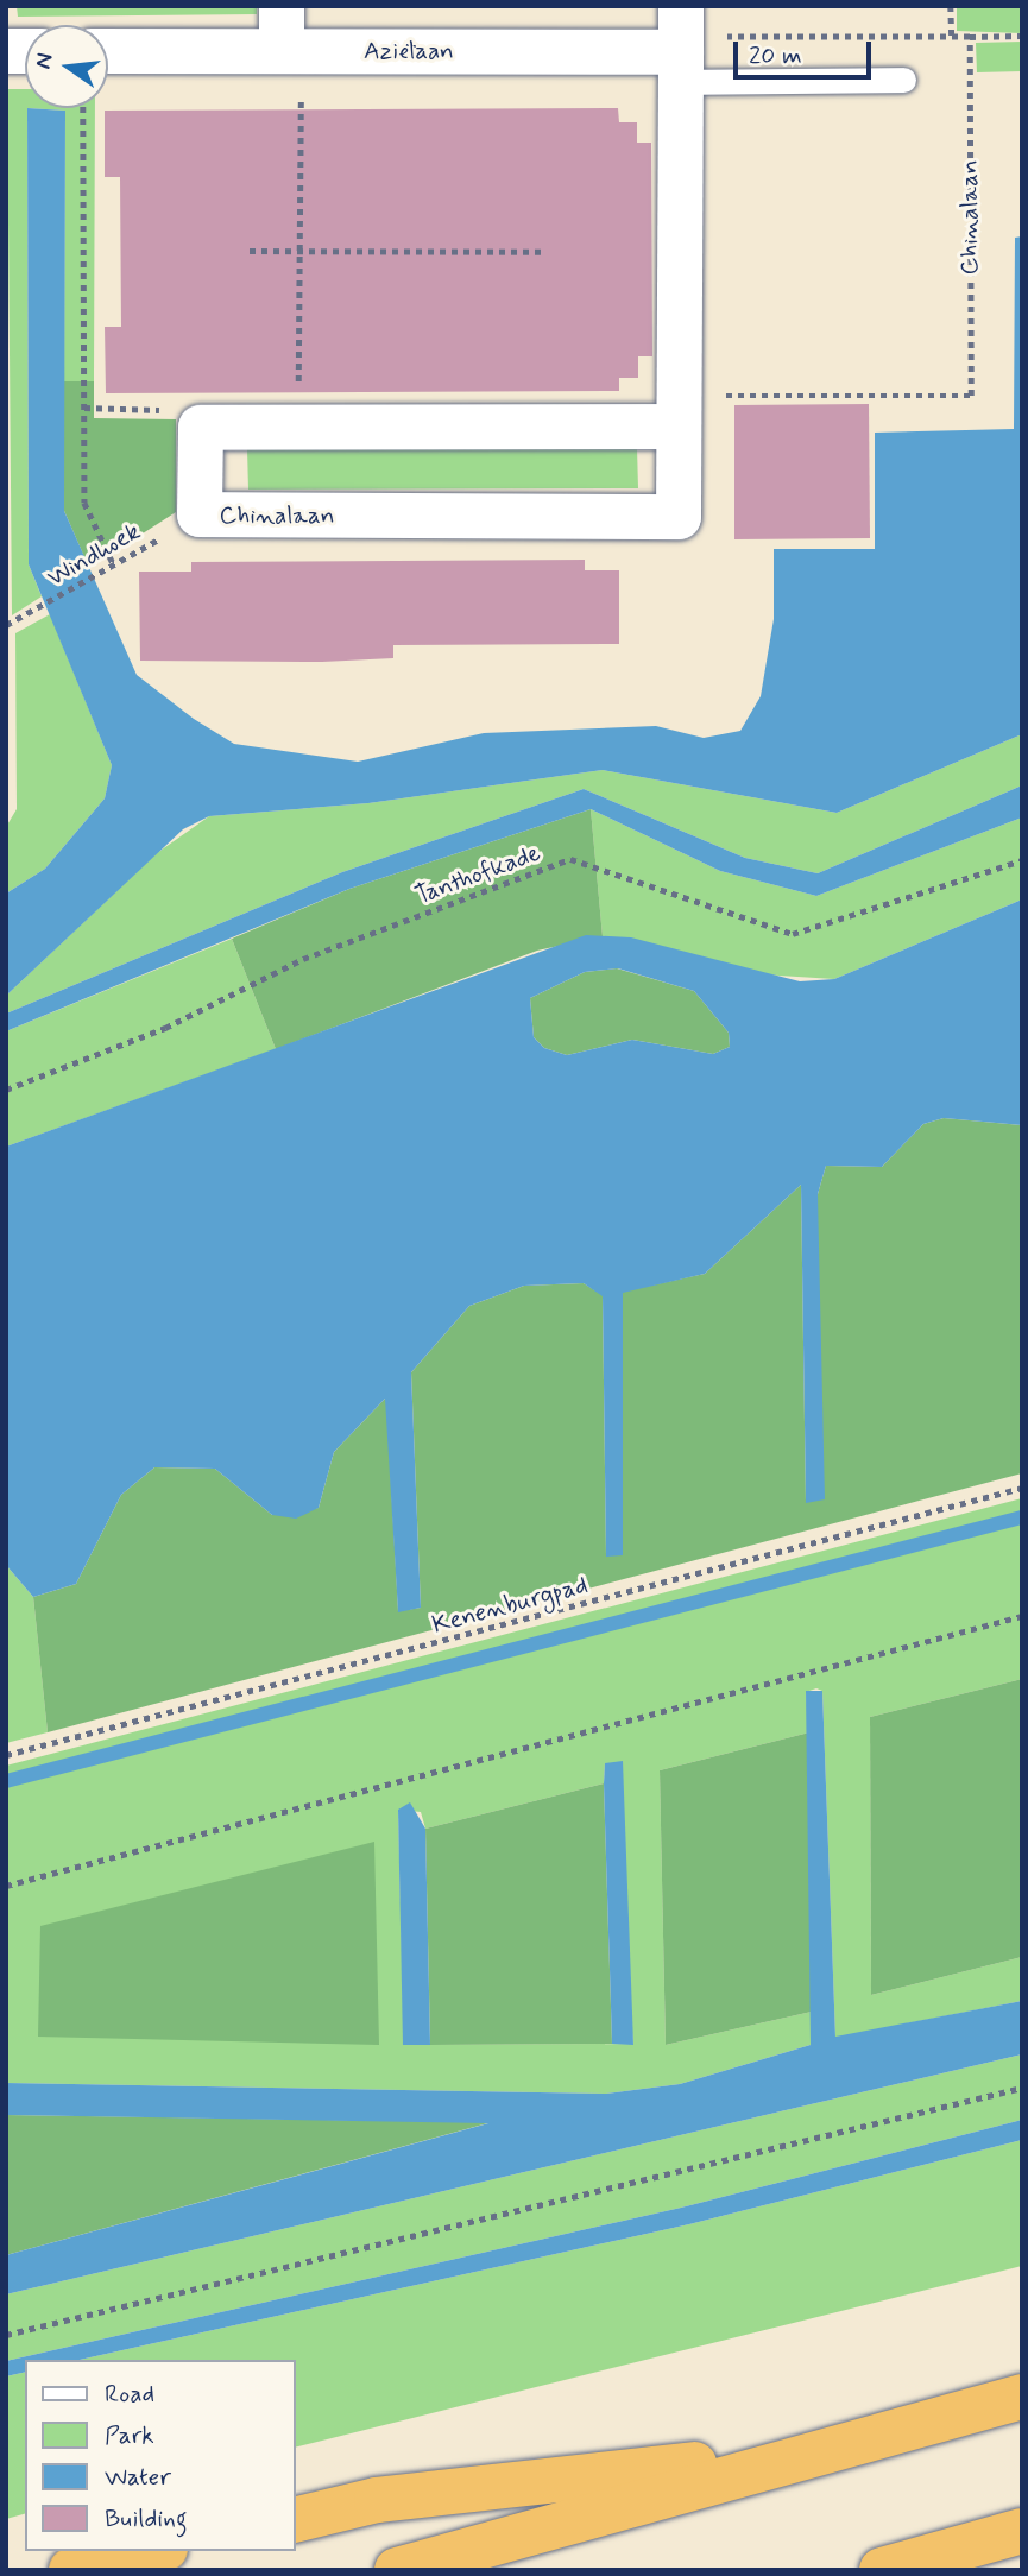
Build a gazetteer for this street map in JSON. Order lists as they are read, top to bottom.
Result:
{
  "streets": {
    "street": ["Aziëlaan", "Chinalaan"],
    "path": ["Windhoek", "Tanthofkade", "Kenenburgpad"]
  },
  "crossings": [
    ["Aziëlaan", "Chinalaan"],
    ["Chinalaan", "Windhoek"]
  ],
  "legend": [
    "Road",
    "Park",
    "Water",
    "Building"
  ],
  "scale_bar": "20 m",
  "north": "left"
}
